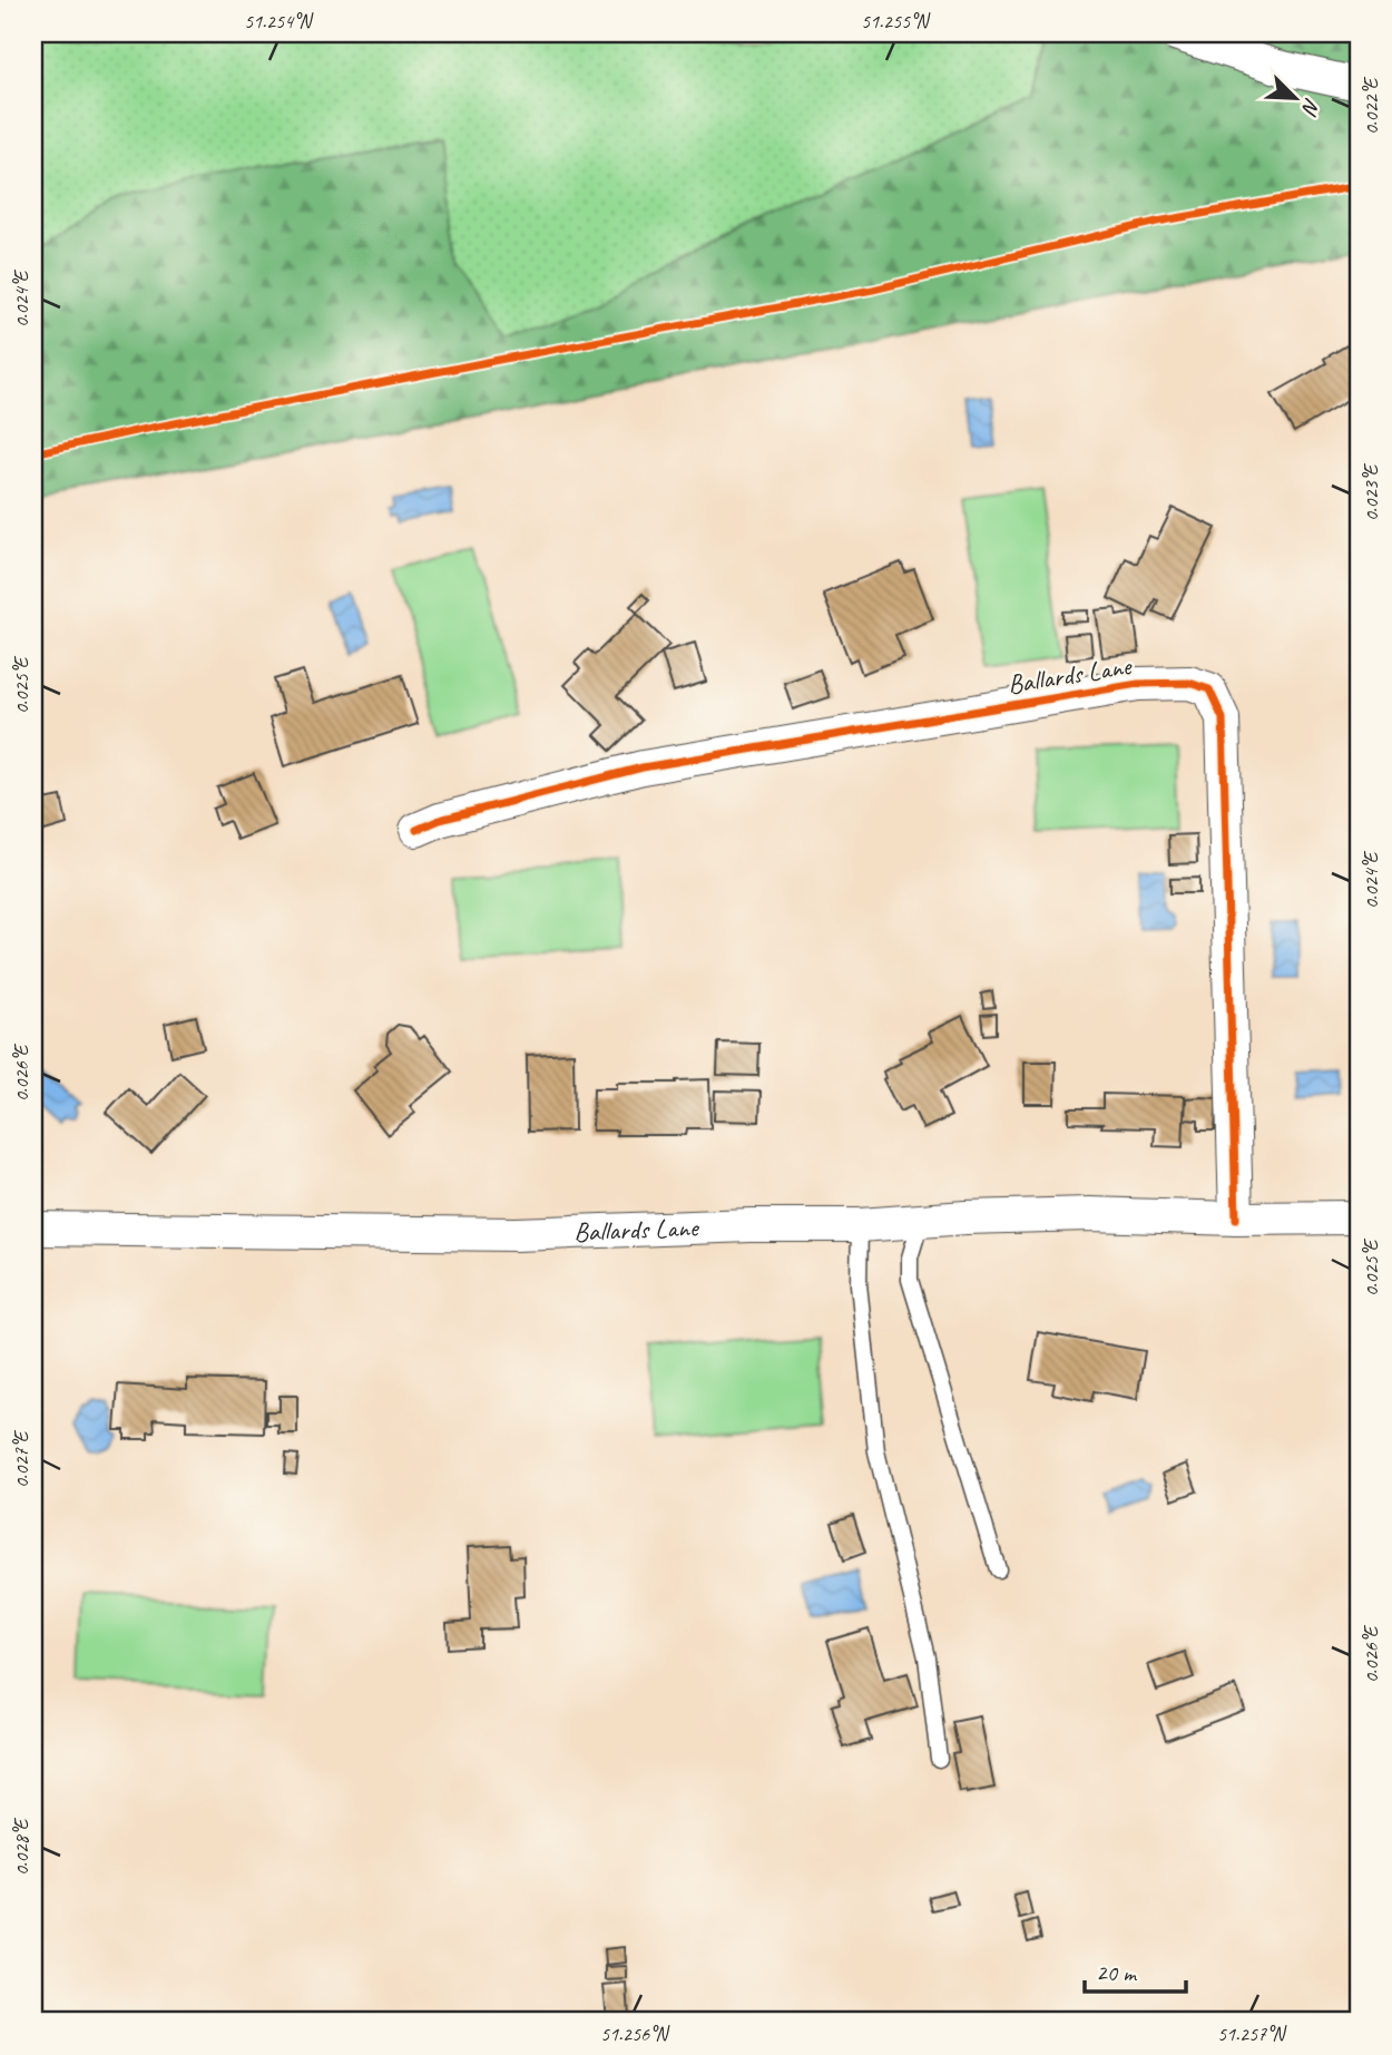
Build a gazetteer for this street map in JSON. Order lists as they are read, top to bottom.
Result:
{
  "streets": {
    "street": ["Ballards Lane"]
  },
  "scale_bar": "20 m",
  "north": "bottom right",
  "coordinates": [
    "51.254°N",
    "51.255°N",
    "0.022°E",
    "0.024°E",
    "0.023°E",
    "0.025°E",
    "0.026°E",
    "0.027°E",
    "0.028°E",
    "51.256°N",
    "51.257°N"
  ]
}
